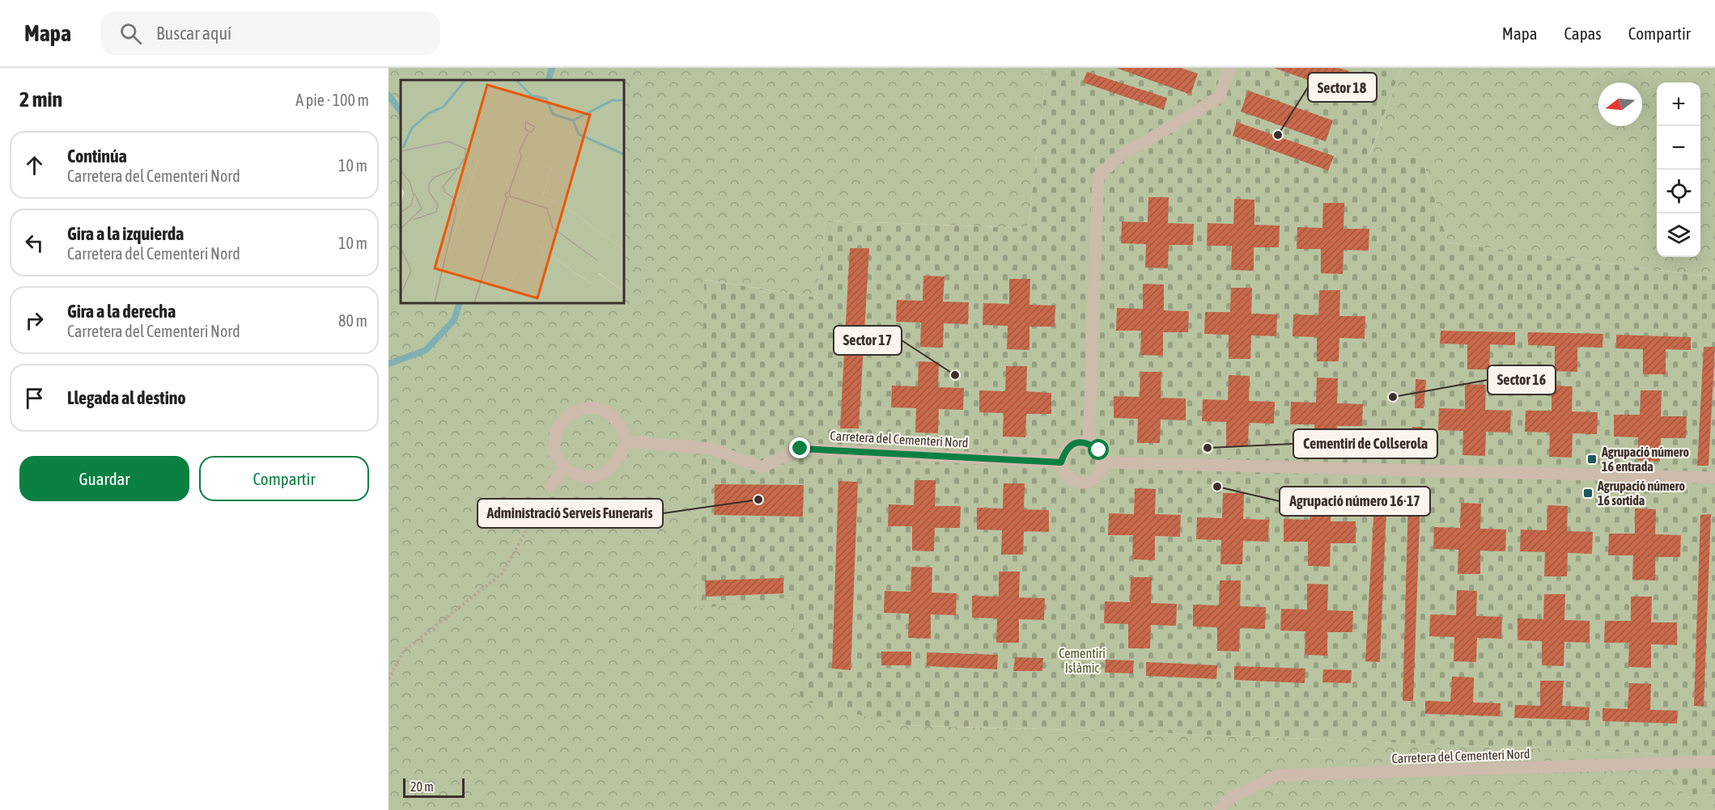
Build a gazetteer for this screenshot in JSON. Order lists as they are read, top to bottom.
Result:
{
  "streets": {
    "street": ["Carretera del Cementeri Nord"]
  },
  "parks": ["Cementiri Islàmic"],
  "places": {
    "other": [
      "Sector 18",
      "Sector 17",
      "Sector 16",
      "Cementiri de Collserola",
      "Agrupació número 16·17",
      "Administració Serveis Funeraris"
    ],
    "transit": ["Agrupació número 16 entrada", "Agrupació número 16 sortida"]
  },
  "scale_bar": "20 m",
  "north": "left",
  "page": {
    "header": "Mapa",
    "search": "Buscar aquí",
    "nav": ["Mapa", "Capas", "Compartir"],
    "heading": ["2 min", "A pie · 100 m"],
    "map_buttons": ["+", "−"],
    "list": [
      ["Continúa", "Carretera del Cementeri Nord", "10 m"],
      ["Gira a la izquierda", "Carretera del Cementeri Nord", "10 m"],
      ["Gira a la derecha", "Carretera del Cementeri Nord", "80 m"],
      "Llegada al destino"
    ],
    "buttons": ["Guardar", "Compartir"],
    "scale": "20 m"
  }
}
